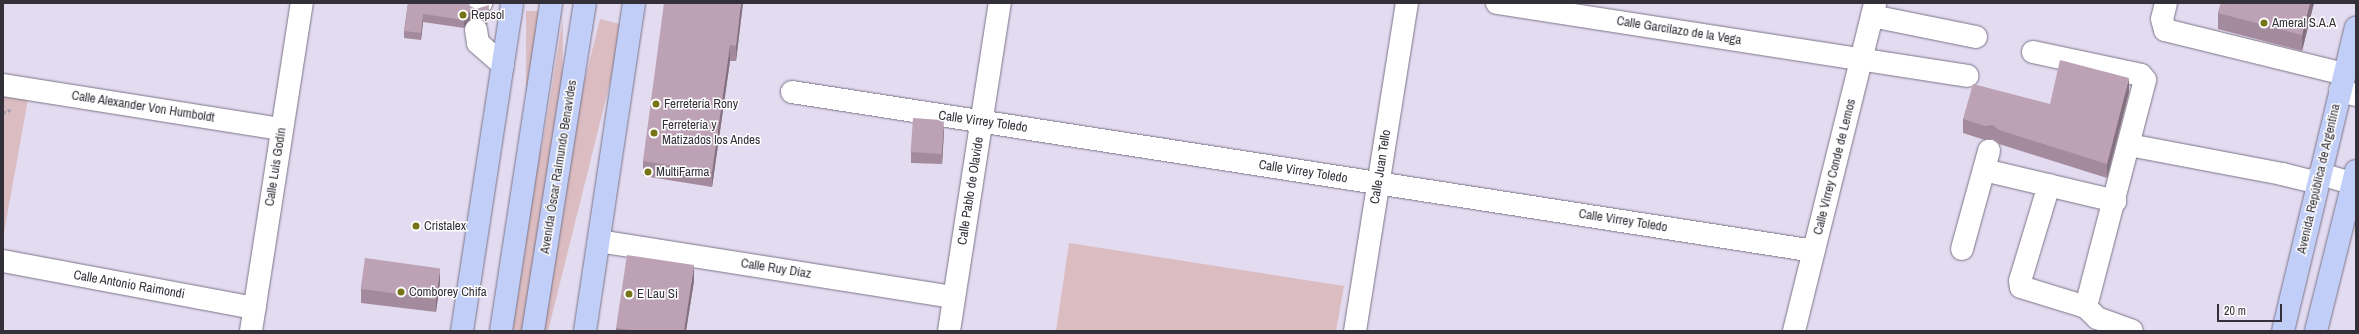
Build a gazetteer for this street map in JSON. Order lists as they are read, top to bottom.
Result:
{
  "streets": {
    "main road": ["Avenida Óscar Raimundo Benavides", "Avenida República de Argentina"],
    "street": [
      "Calle Garcilazo de la Vega",
      "Calle Alexander Von Humboldt",
      "Calle Virrey Toledo",
      "Calle Luis Godín",
      "Calle Juan Tello",
      "Calle Virrey Conde de Lemos",
      "Calle Pablo de Olavide",
      "Calle Ruy Díaz",
      "Calle Antonio Raimondi"
    ]
  },
  "crossings": [
    ["Calle Garcilazo de la Vega", "Calle Virrey Conde de Lemos"],
    ["Calle Alexander Von Humboldt", "Calle Luis Godín"],
    ["Calle Virrey Toledo", "Calle Juan Tello"],
    ["Calle Virrey Toledo", "Calle Virrey Conde de Lemos"],
    ["Calle Virrey Toledo", "Calle Pablo de Olavide"],
    ["Calle Luis Godín", "Calle Antonio Raimondi"],
    ["Calle Pablo de Olavide", "Calle Ruy Díaz"]
  ],
  "places": [
    "Repsol",
    "Ameral S.A.A",
    "Ferretería Rony",
    "Ferretería y Matizados los Andes",
    "MultiFarma",
    "Cristalex",
    "Comborey Chifa",
    "E Lau Si"
  ],
  "scale_bar": "20 m"
}
